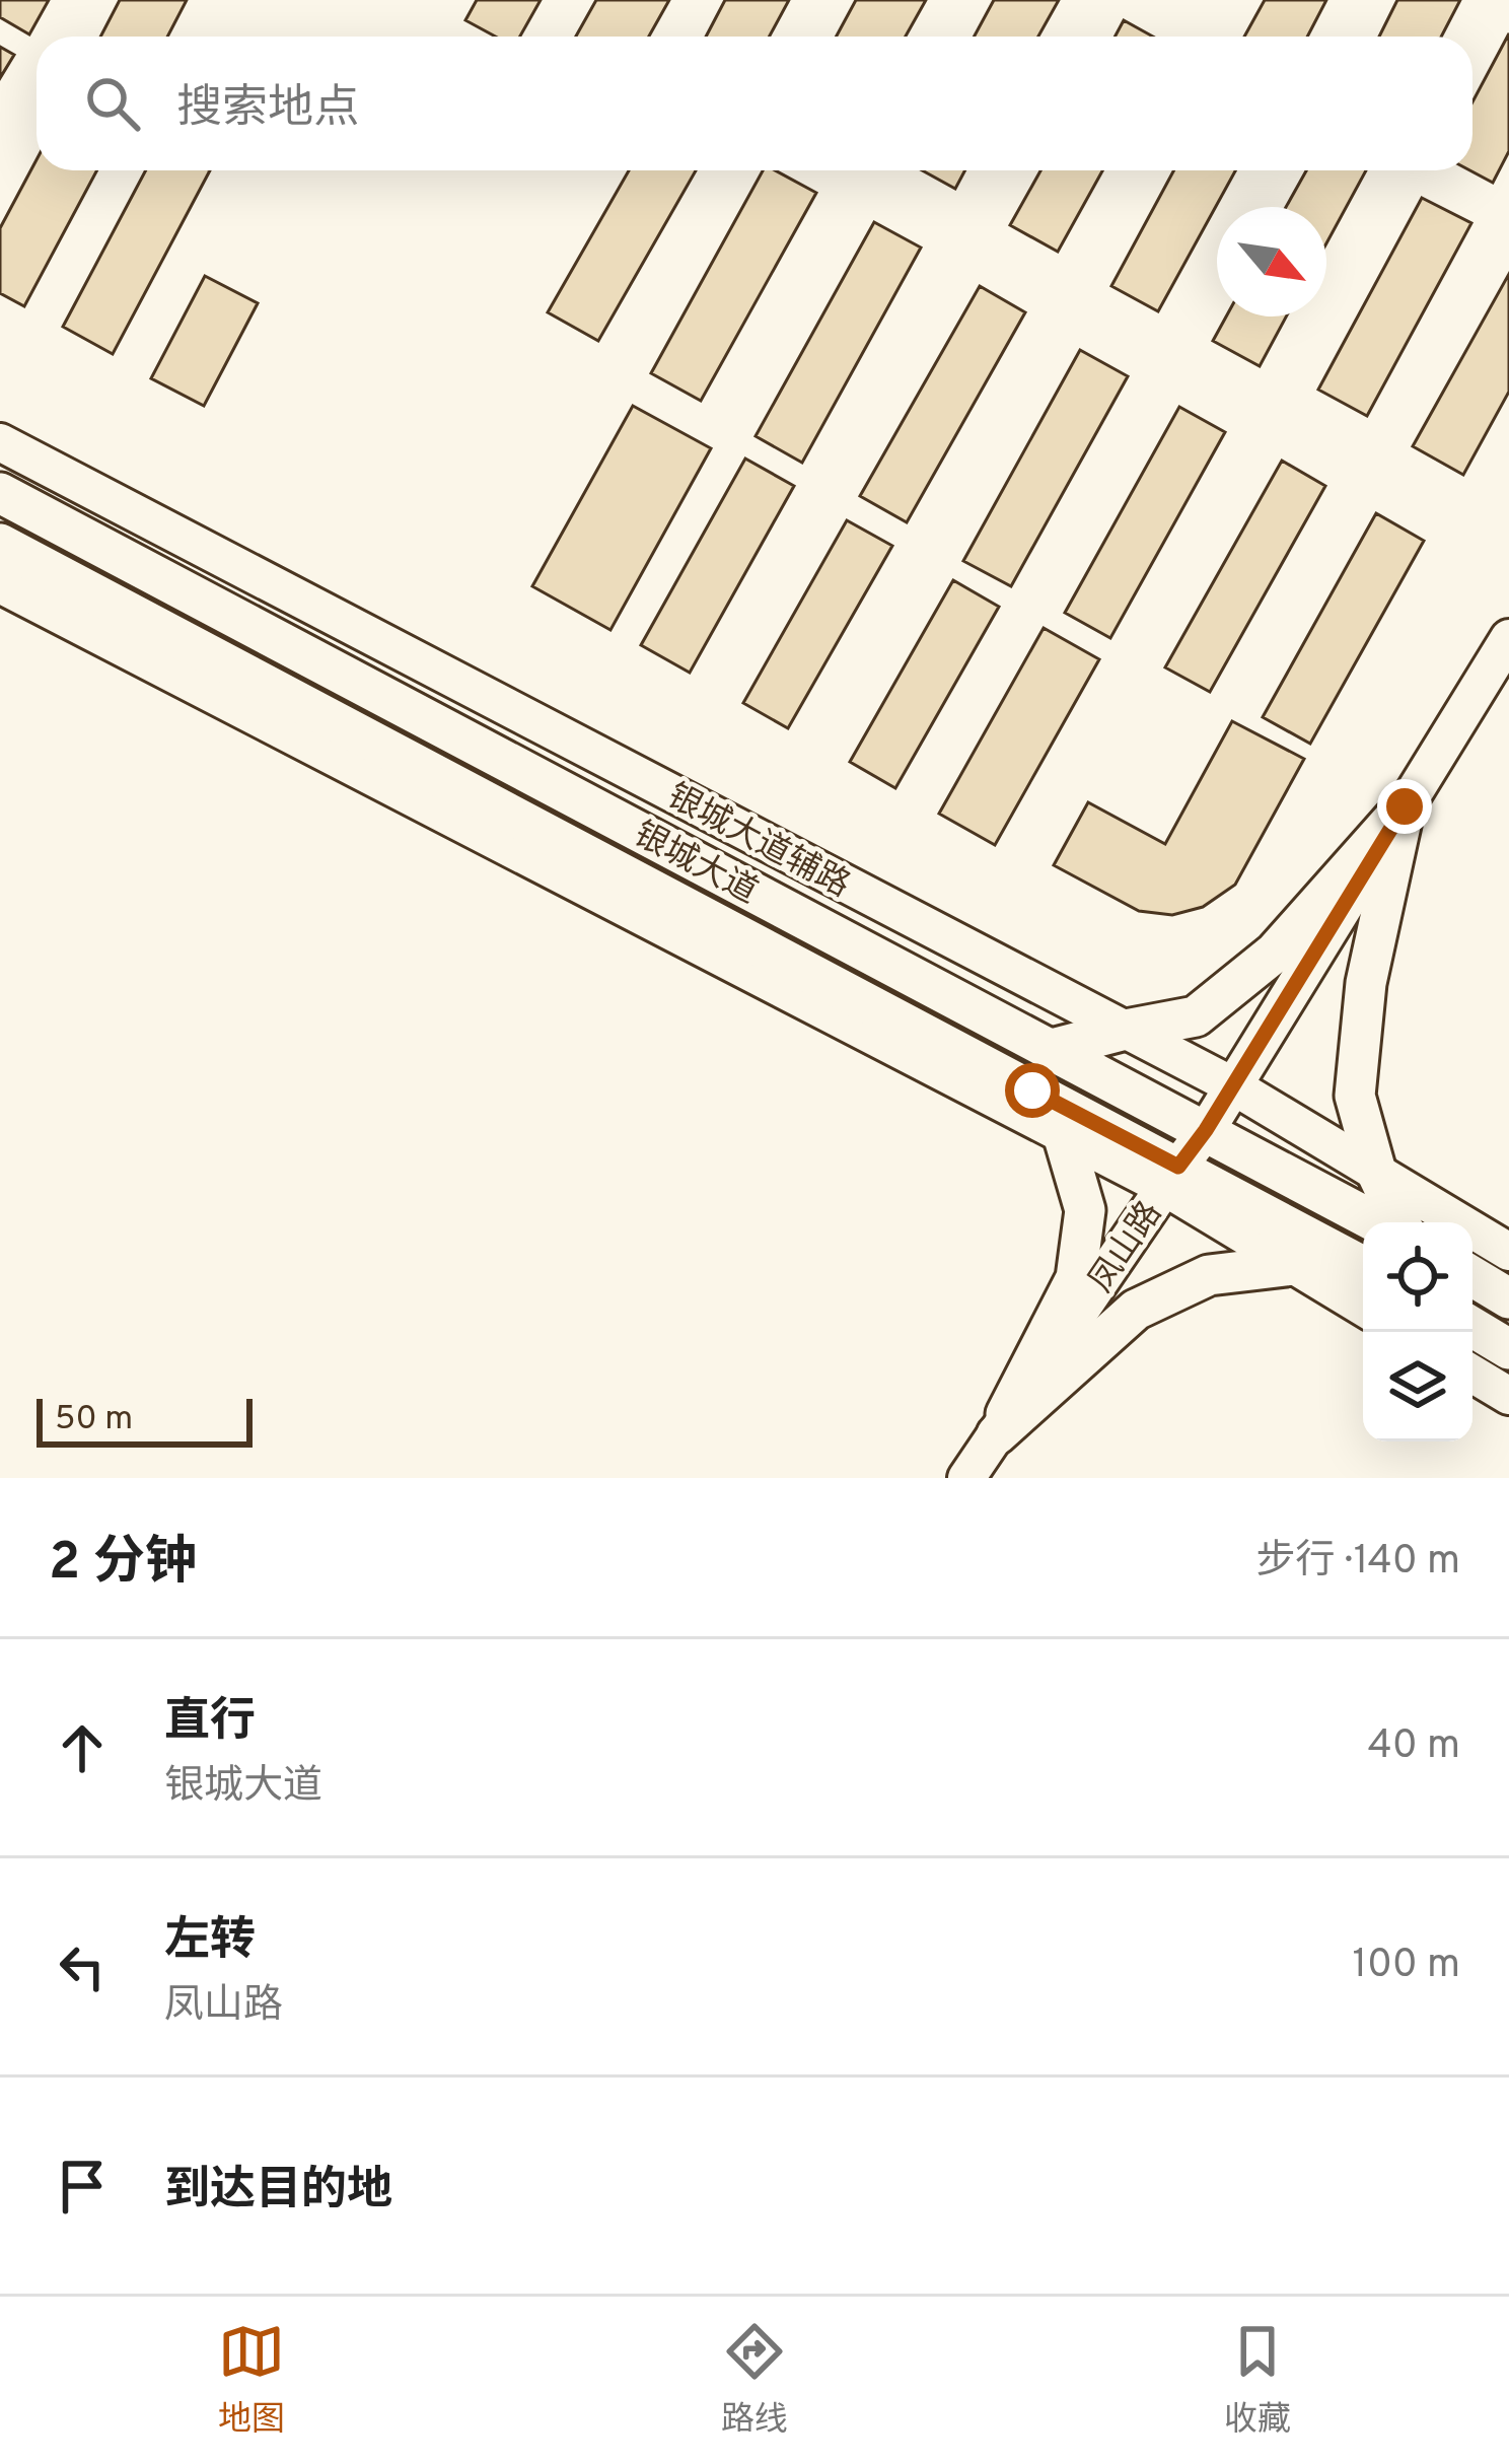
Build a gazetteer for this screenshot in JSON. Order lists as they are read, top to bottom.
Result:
{
  "streets": {
    "main road": ["银城大道"],
    "street": ["银城大道辅路", "凤山路"]
  },
  "crossings": [
    ["银城大道辅路", "凤山路"],
    ["银城大道", "凤山路"]
  ],
  "scale_bar": "50 m",
  "north": "bottom right",
  "page": {
    "search": "搜索地点",
    "scale": "50 m",
    "heading": ["2 分钟", "步行 · 140 m"],
    "list": [
      ["直行", "银城大道", "40 m"],
      ["左转", "凤山路", "100 m"],
      "到达目的地"
    ],
    "nav": ["地图", "路线", "收藏"]
  }
}
